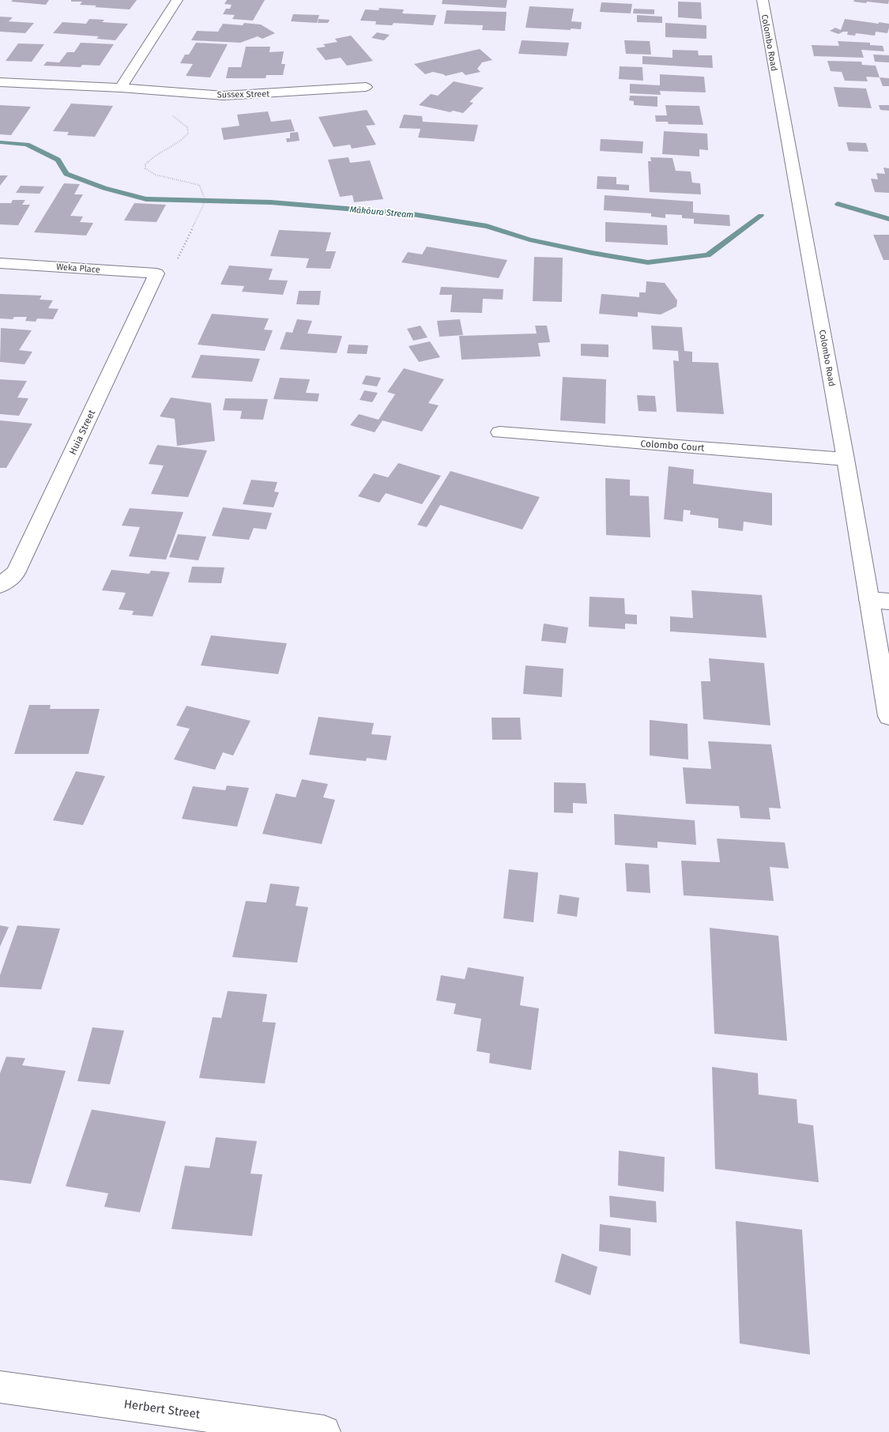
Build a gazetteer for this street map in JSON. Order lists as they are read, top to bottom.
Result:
{
  "streets": {
    "street": [
      "Colombo Road",
      "Sussex Street",
      "Weka Place",
      "Huia Street",
      "Colombo Court",
      "Herbert Street"
    ]
  },
  "crossings": [
    ["Colombo Road", "Colombo Court"],
    ["Weka Place", "Huia Street"]
  ],
  "water": ["Mākōura Stream"]
}
